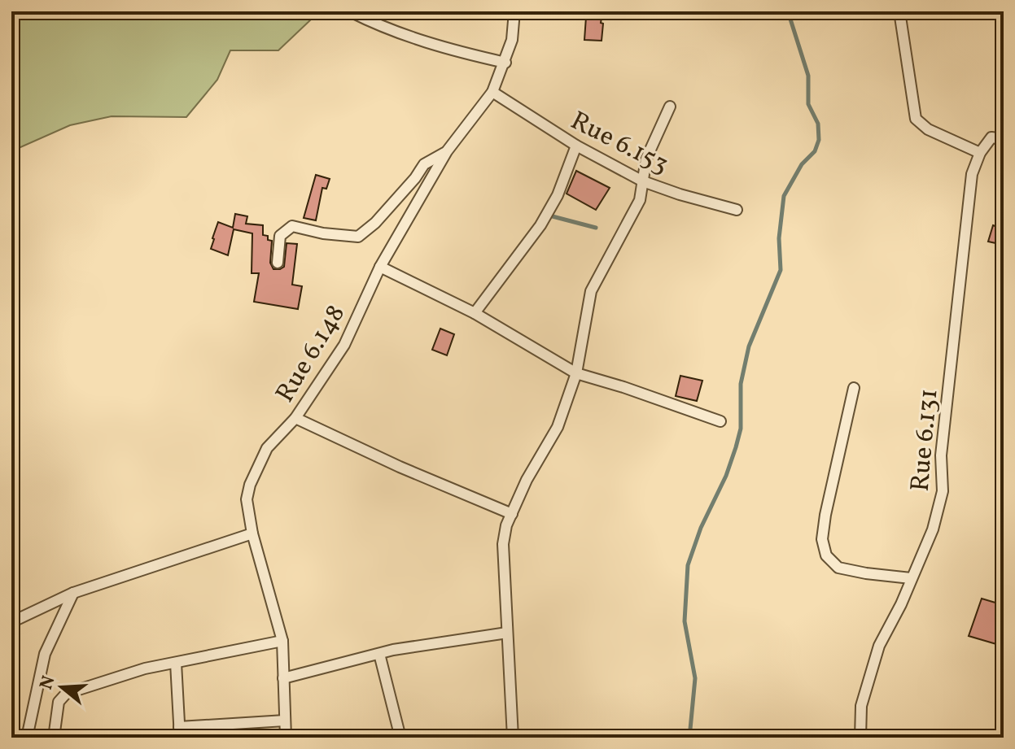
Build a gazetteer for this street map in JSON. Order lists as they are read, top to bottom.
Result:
{
  "streets": {
    "street": ["Rue 6.153", "Rue 6.148", "Rue 6.131"]
  },
  "crossings": [
    ["Rue 6.153", "Rue 6.148"]
  ],
  "north": "left"
}
